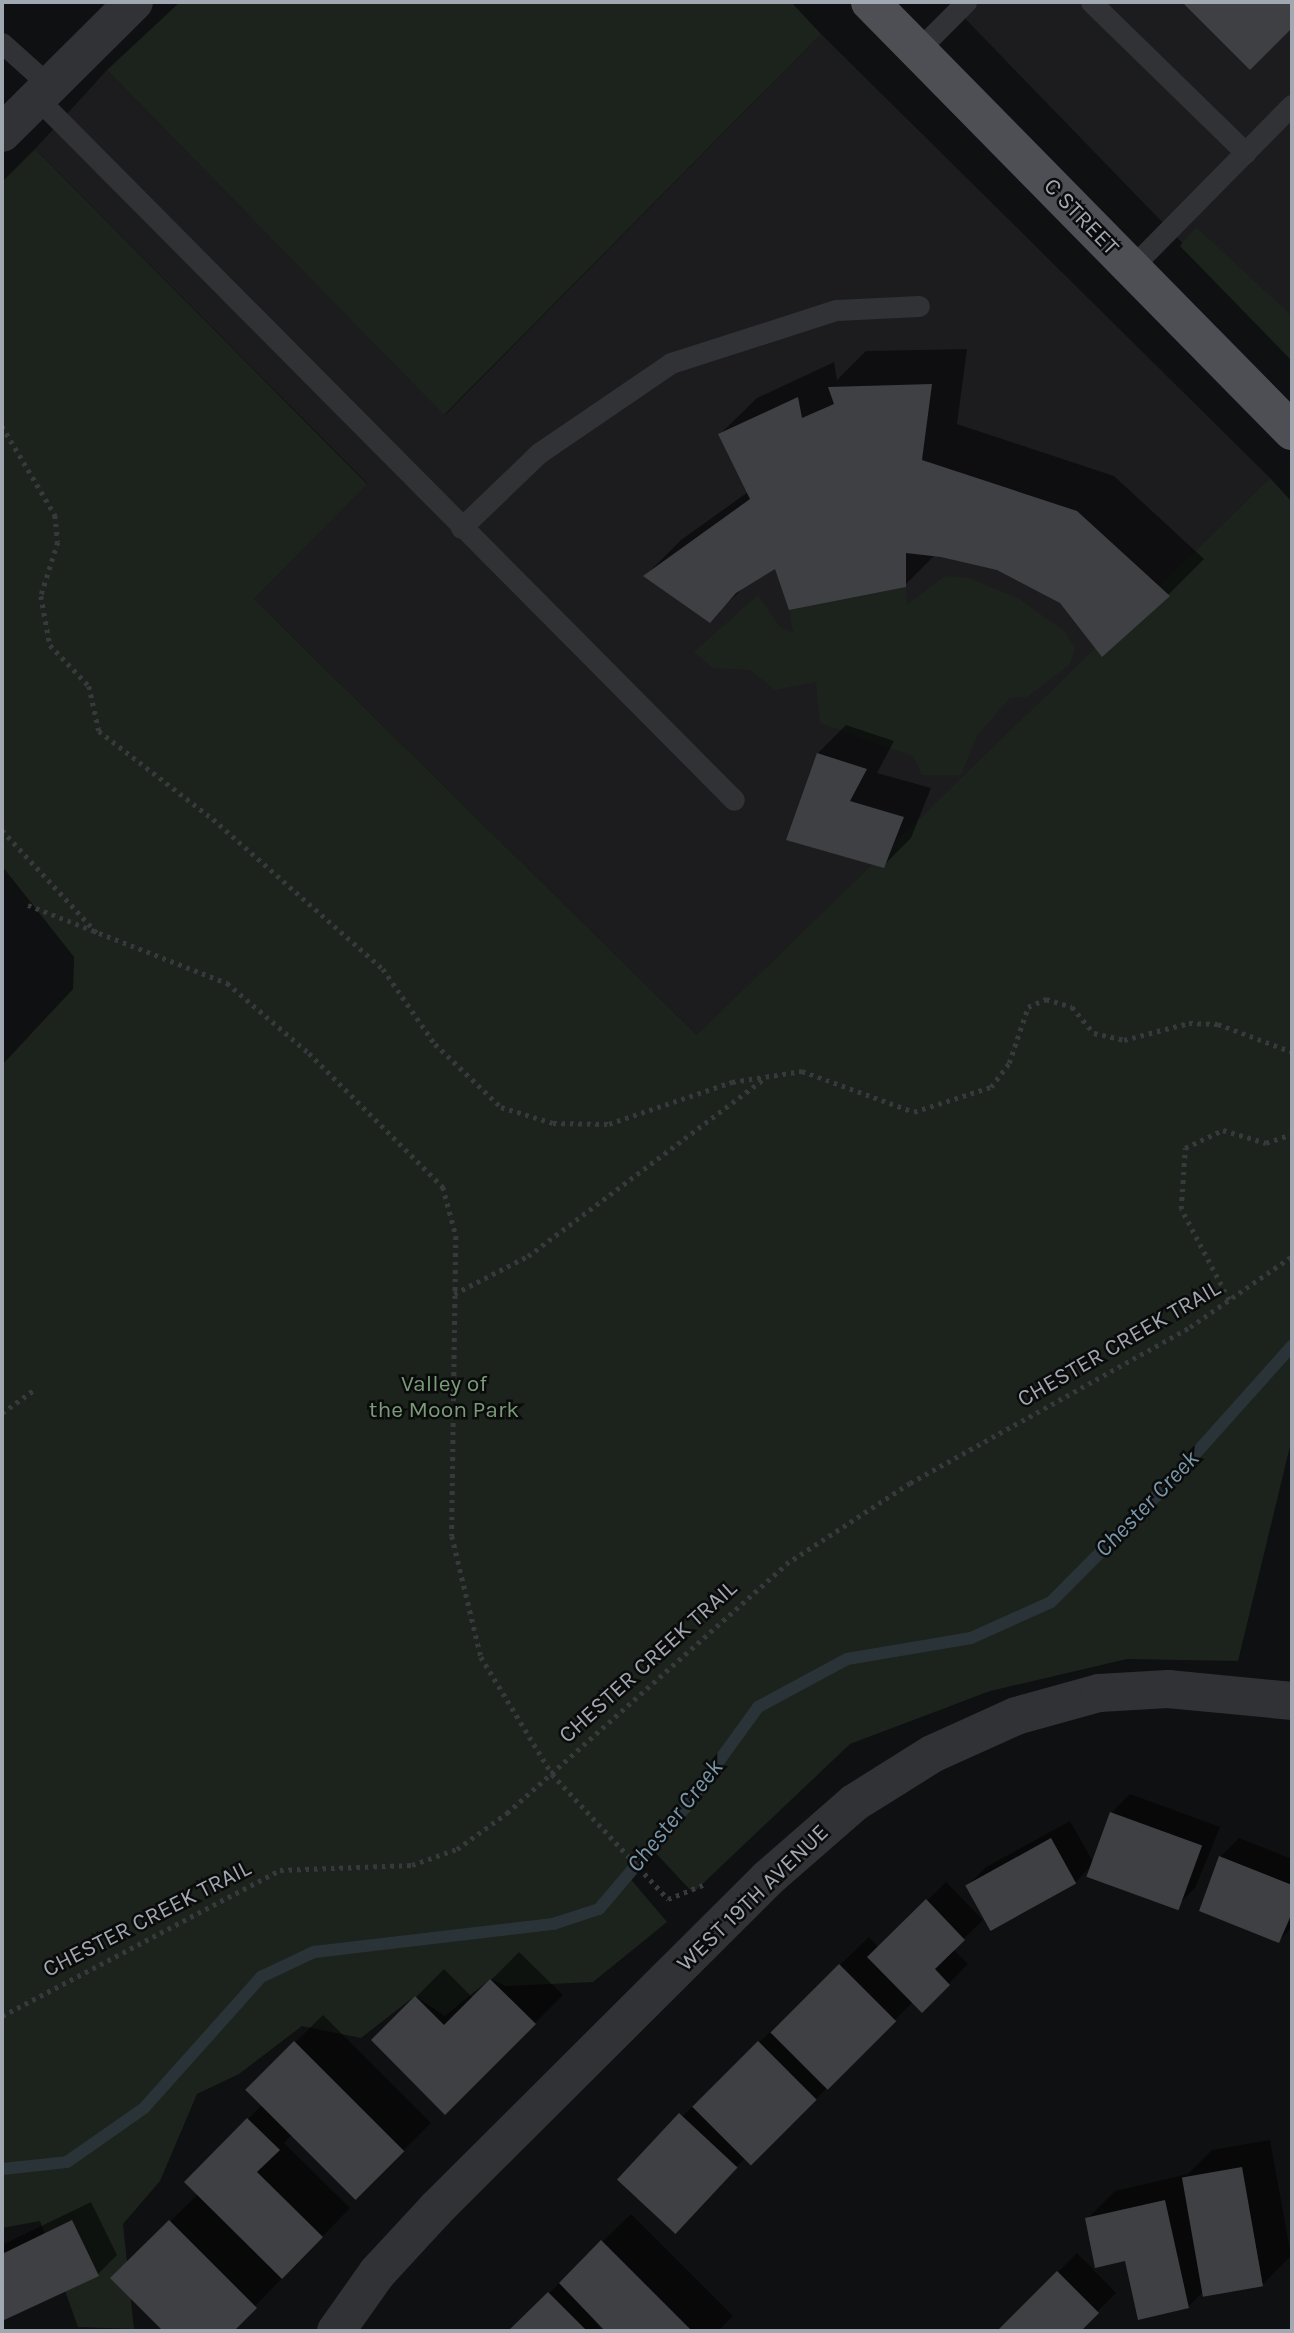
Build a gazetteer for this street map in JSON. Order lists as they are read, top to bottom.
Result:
{
  "streets": {
    "main road": ["C STREET"],
    "street": ["WEST 19TH AVENUE"],
    "path": ["CHESTER CREEK TRAIL"]
  },
  "water": ["Chester Creek"],
  "parks": ["Valley of the Moon Park"]
}
